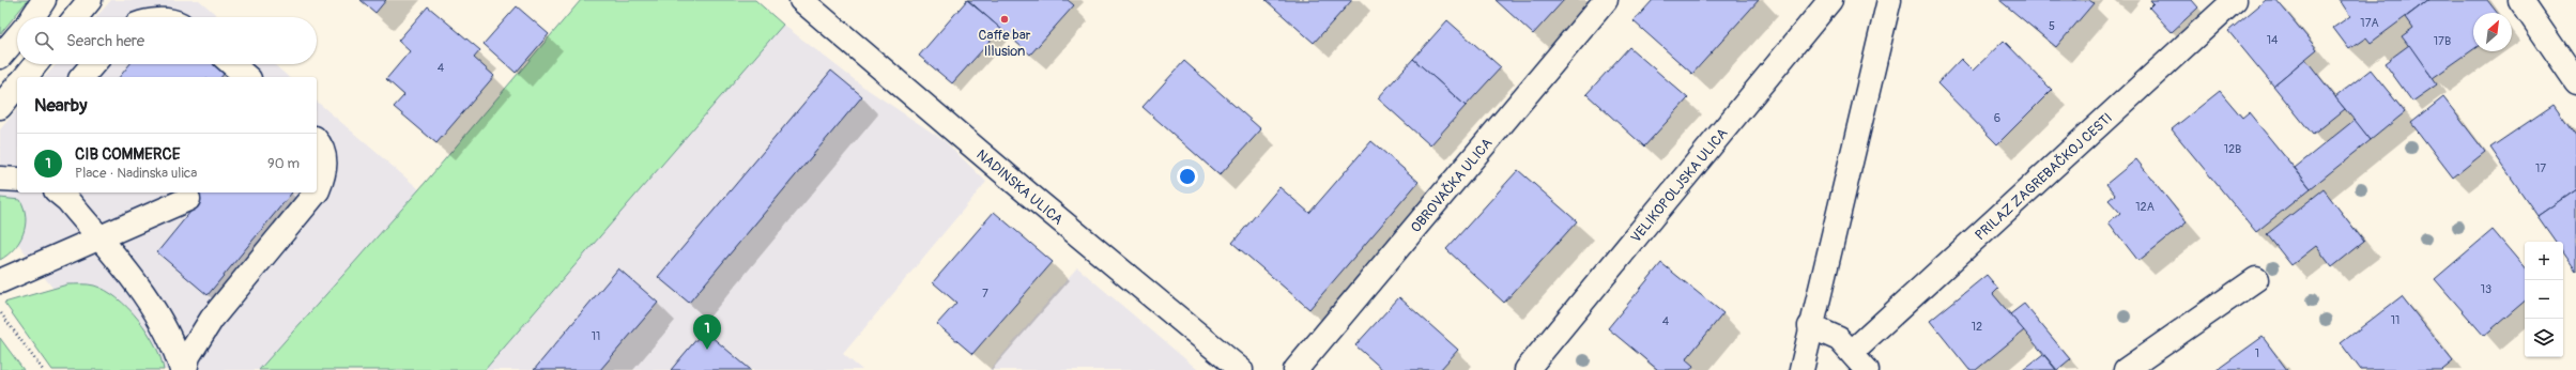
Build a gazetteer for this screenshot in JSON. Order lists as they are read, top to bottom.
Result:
{
  "streets": {
    "street": [
      "PRILAZ ZAGREBAČKOJ CESTI",
      "OBROVAČKA ULICA",
      "VELIKOPOLJSKA ULICA",
      "NADINSKA ULICA"
    ]
  },
  "places": ["Caffe bar Illusion"],
  "house_numbers": [
    "17A",
    "5",
    "14",
    "17B",
    "4",
    "6",
    "12B",
    "17",
    "12A",
    "13",
    "7",
    "11",
    "4",
    "12",
    "11",
    "1"
  ],
  "north": "top right",
  "page": {
    "search": "Search here",
    "heading": "Nearby",
    "list": [
      {
        "mark": "1",
        "name": "CIB COMMERCE",
        "note": "Place · Nadinska ulica",
        "value": "90 m"
      }
    ],
    "map_buttons": ["+", "−"],
    "pins": "1"
  }
}
